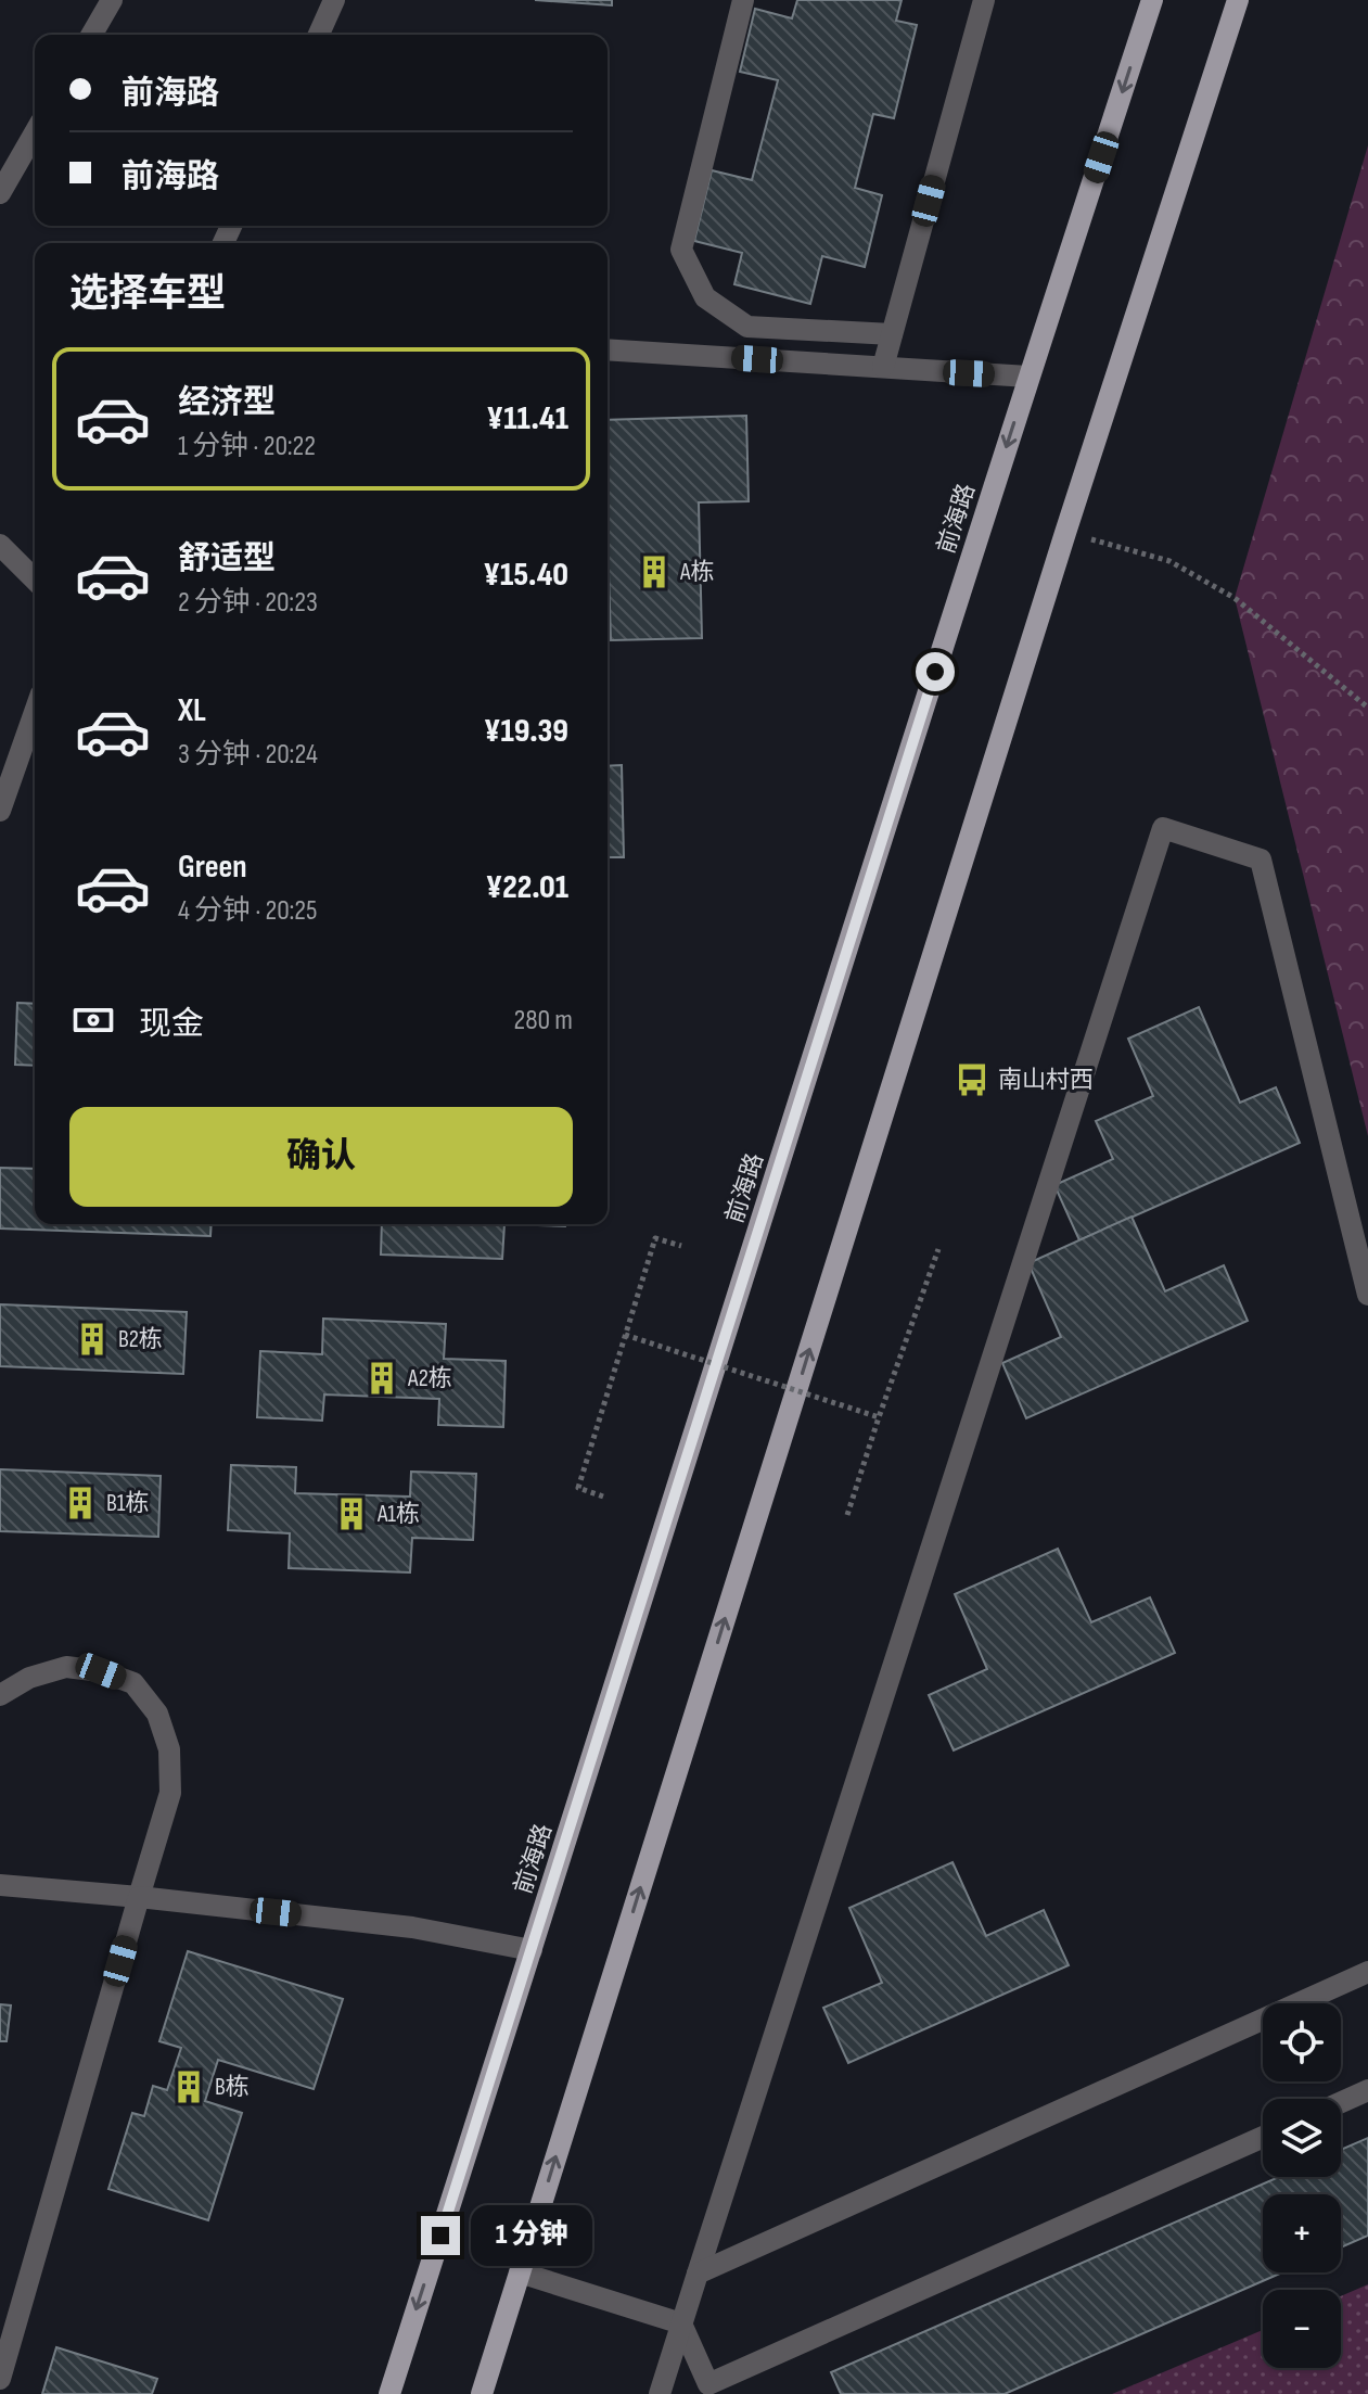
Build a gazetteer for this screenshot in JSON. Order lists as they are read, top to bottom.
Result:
{
  "streets": {
    "main road": ["前海路"]
  },
  "places": {
    "building": [
      "A栋",
      "B2栋",
      "A2栋",
      "B1栋",
      "A1栋",
      "B栋"
    ],
    "bus stop": ["南山村西"]
  },
  "page": {
    "banner": ["前海路", "前海路"],
    "heading": "选择车型",
    "list": [
      {
        "name": "经济型",
        "note": "1 分钟 · 20:22",
        "value": "¥11.41"
      },
      {
        "name": "舒适型",
        "note": "2 分钟 · 20:23",
        "value": "¥15.40"
      },
      {
        "name": "XL",
        "note": "3 分钟 · 20:24",
        "value": "¥19.39"
      },
      {
        "name": "Green",
        "note": "4 分钟 · 20:25",
        "value": "¥22.01"
      }
    ],
    "pay": ["现金", "280 m"],
    "buttons": "确认",
    "map_buttons": ["+", "−"],
    "bubble": "1 分钟"
  }
}
